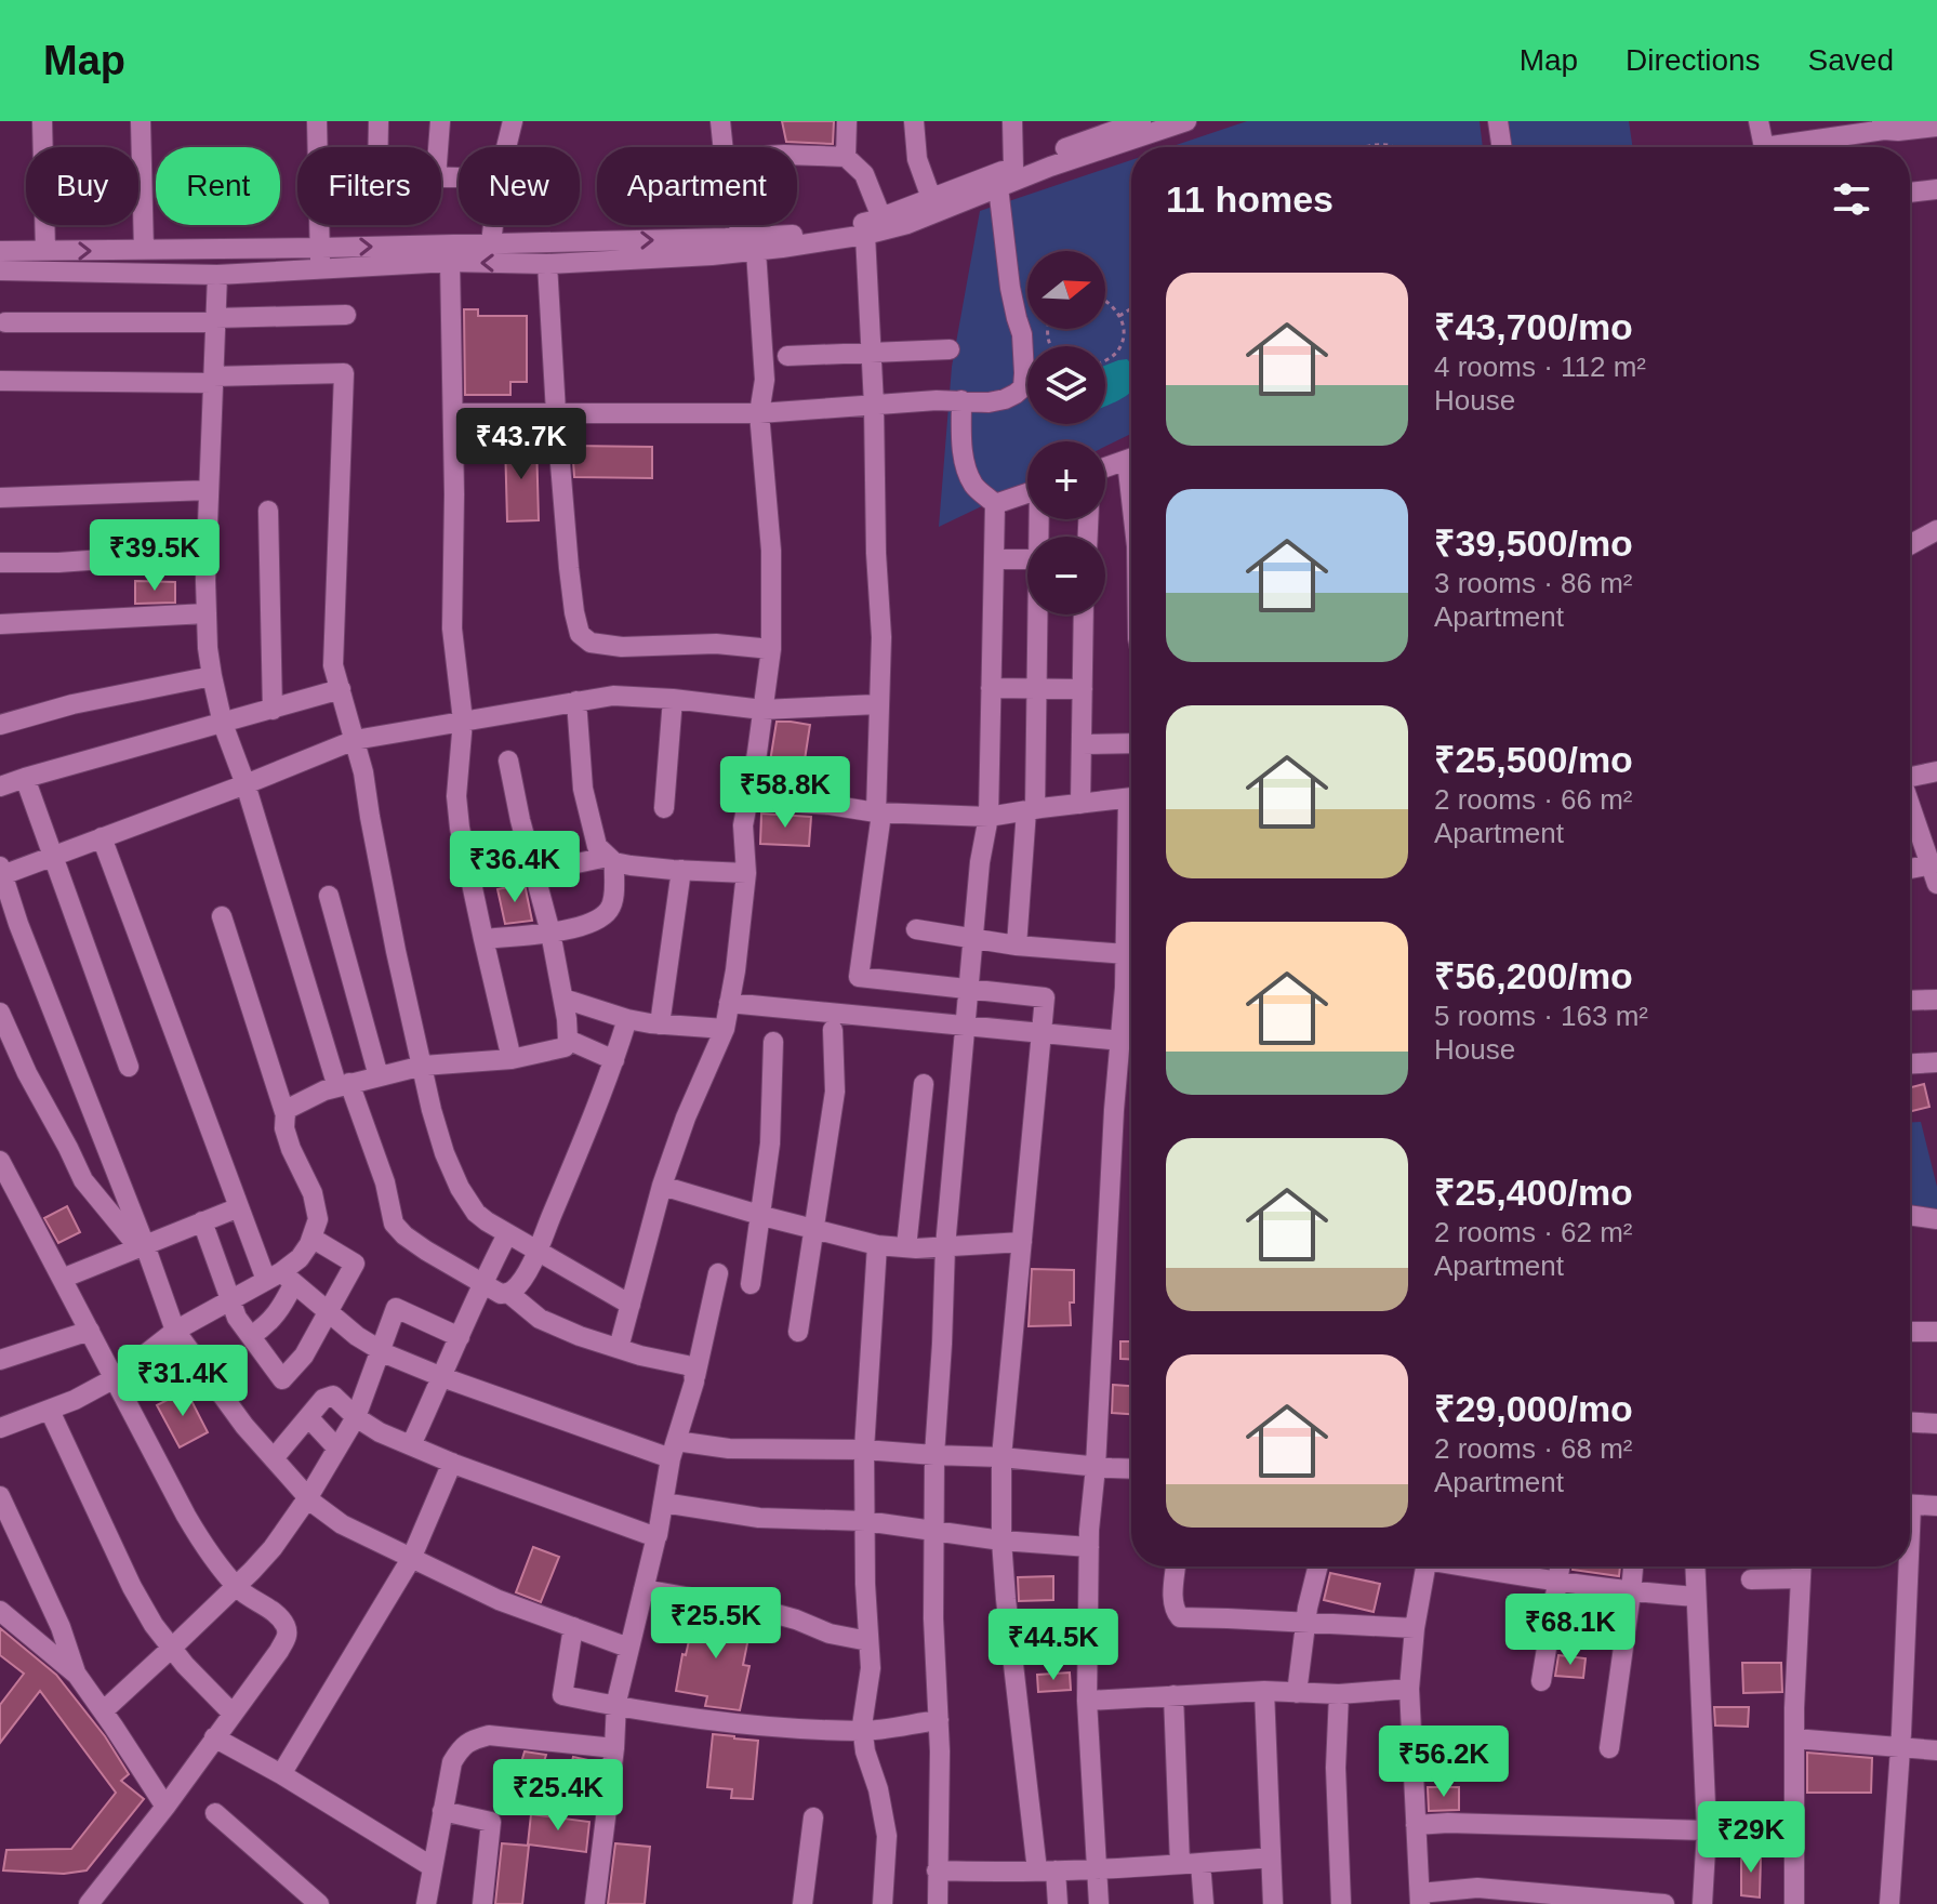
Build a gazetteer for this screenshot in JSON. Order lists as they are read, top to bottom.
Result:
{
  "north": "right",
  "page": {
    "header": "Map",
    "nav": ["Map", "Directions", "Saved"],
    "chip": [
      "Buy",
      "Rent",
      "Filters",
      "New",
      "Apartment"
    ],
    "heading": "11 homes",
    "map_buttons": ["+", "−"],
    "list": [
      {
        "name": "₹43,700/mo",
        "note": "4 rooms · 112 m² · House"
      },
      {
        "name": "₹39,500/mo",
        "note": "3 rooms · 86 m² · Apartment"
      },
      {
        "name": "₹25,500/mo",
        "note": "2 rooms · 66 m² · Apartment"
      },
      {
        "name": "₹56,200/mo",
        "note": "5 rooms · 163 m² · House"
      },
      {
        "name": "₹25,400/mo",
        "note": "2 rooms · 62 m² · Apartment"
      },
      {
        "name": "₹29,000/mo",
        "note": "2 rooms · 68 m² · Apartment"
      }
    ],
    "price": [
      "₹43.7K",
      "₹39.5K",
      "₹58.8K",
      "₹36.4K",
      "₹31.4K",
      "₹25.5K",
      "₹68.1K",
      "₹44.5K",
      "₹56.2K",
      "₹25.4K",
      "₹29K"
    ]
  }
}
